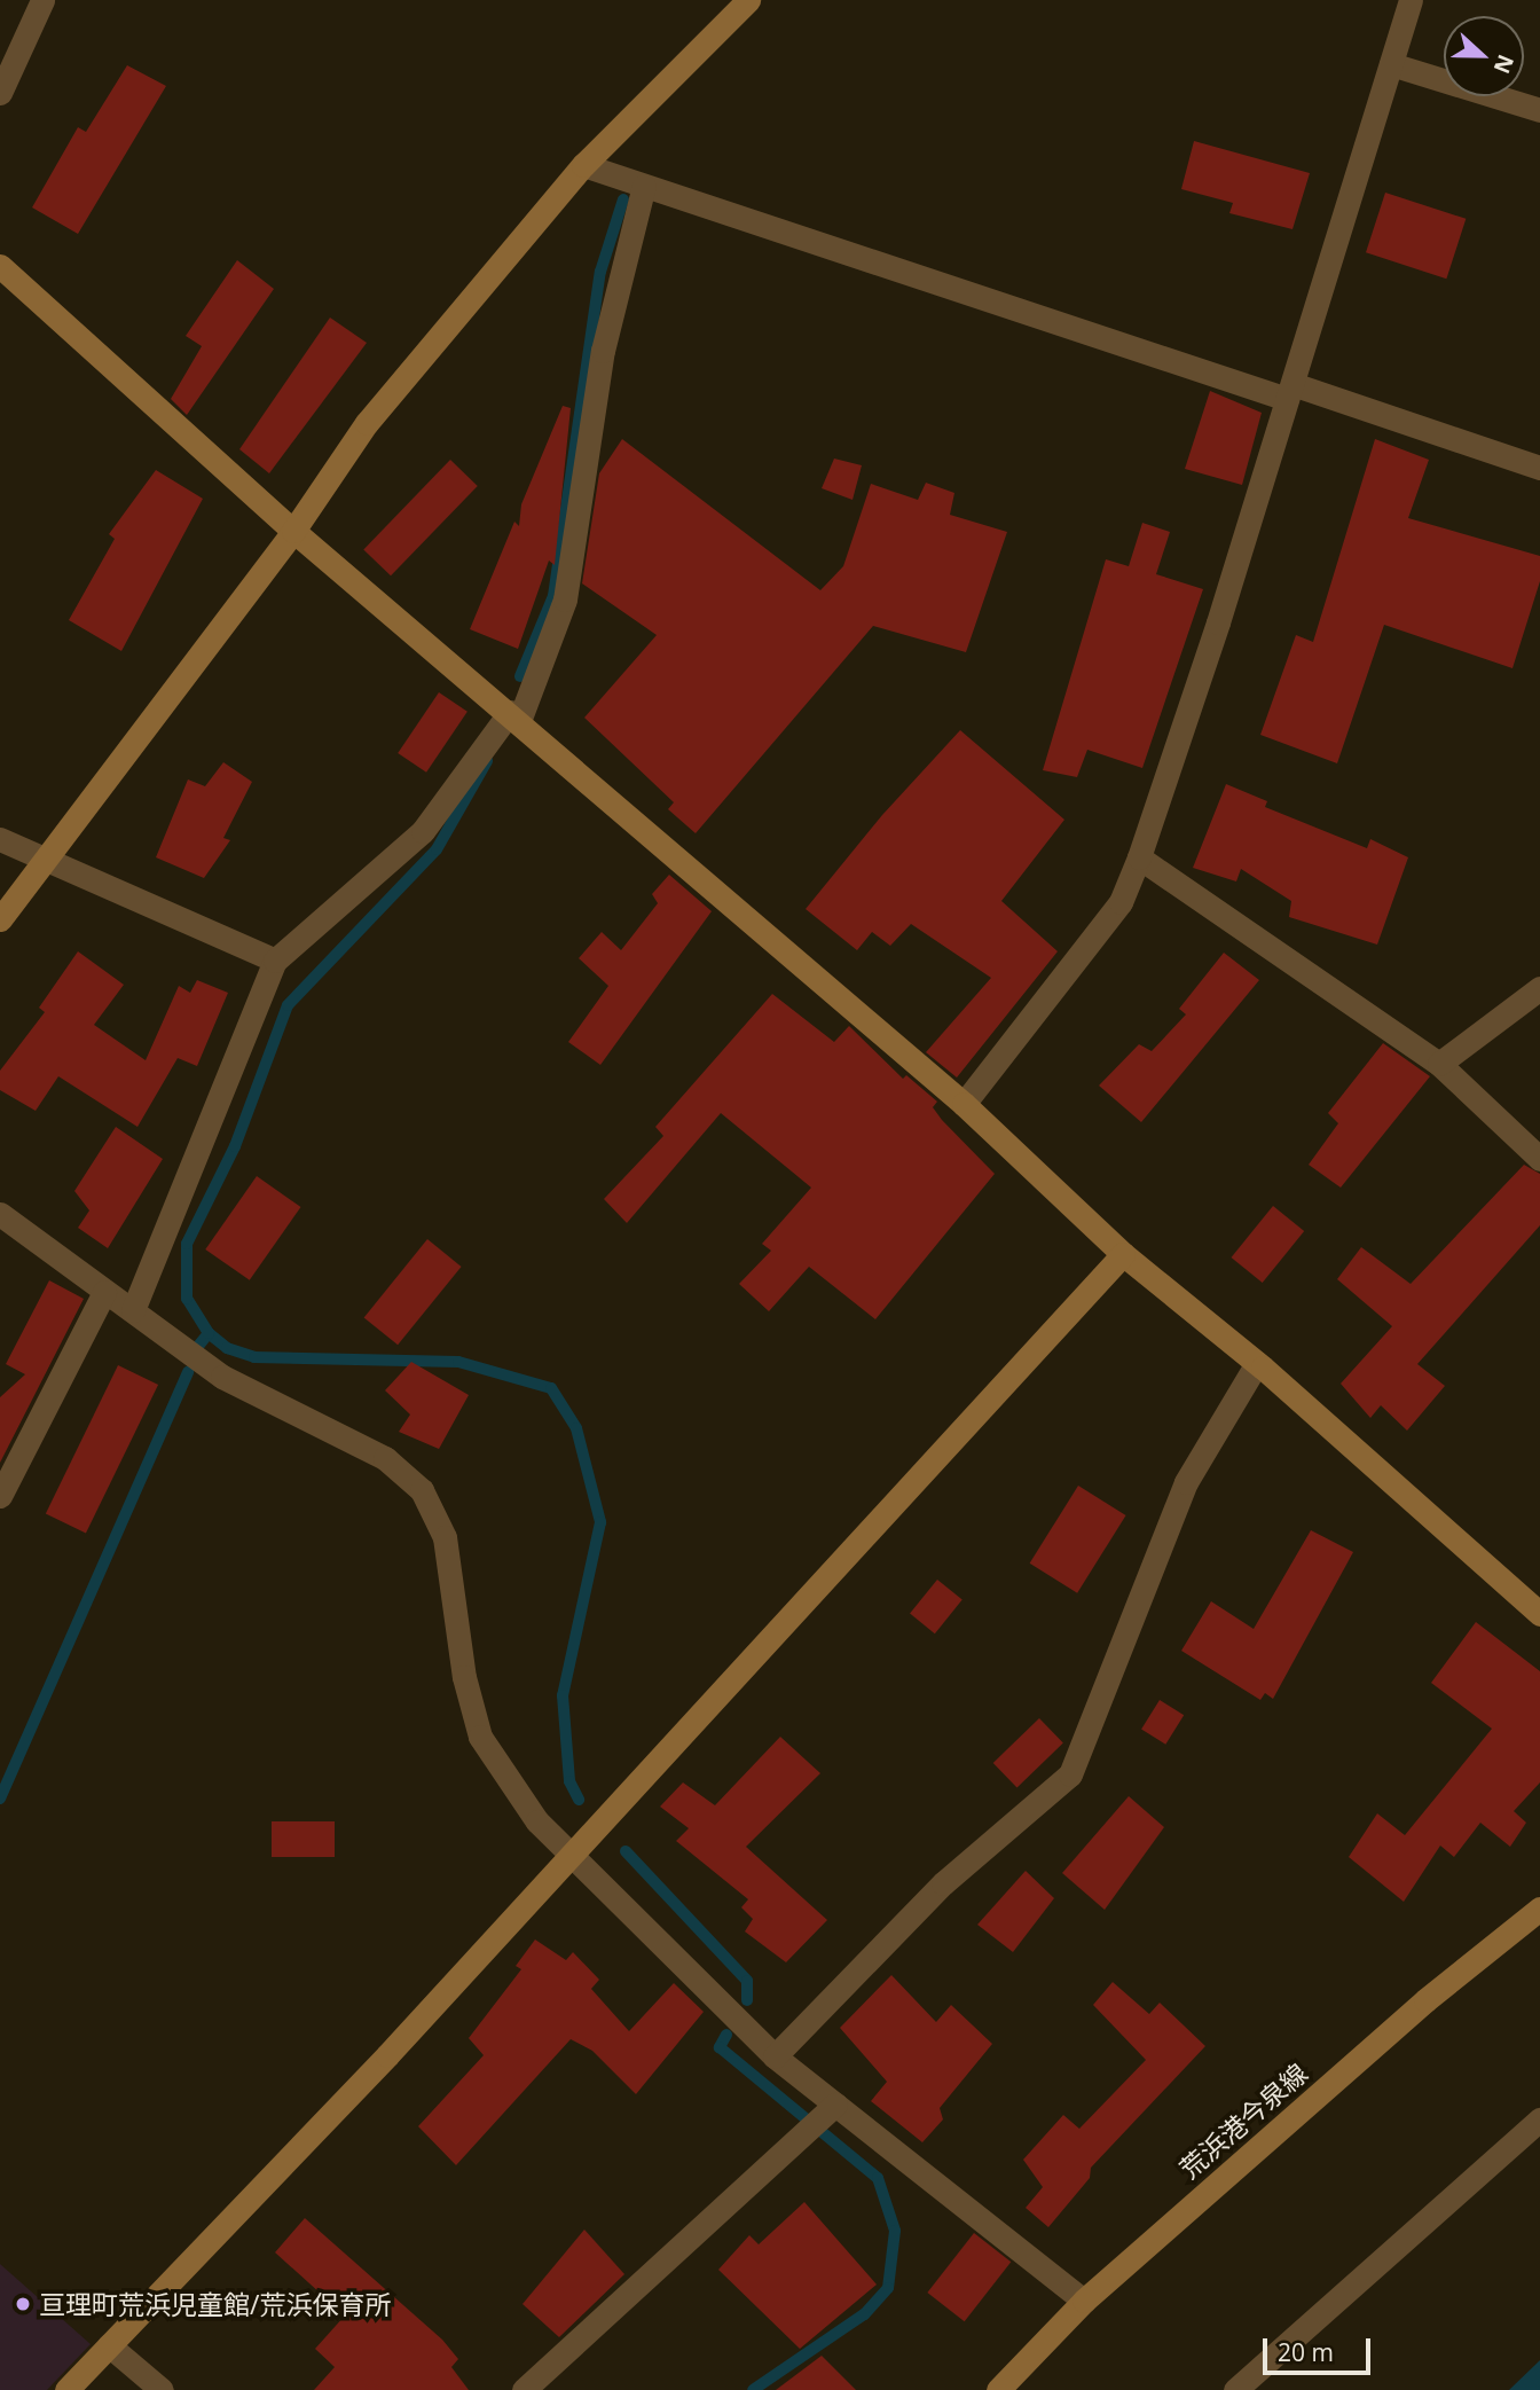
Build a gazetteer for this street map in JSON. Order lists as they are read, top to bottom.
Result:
{
  "streets": {
    "street": ["荒浜港今泉線"]
  },
  "places": ["亘理町荒浜児童館/荒浜保育所"],
  "scale_bar": "20 m",
  "north": "right"
}
